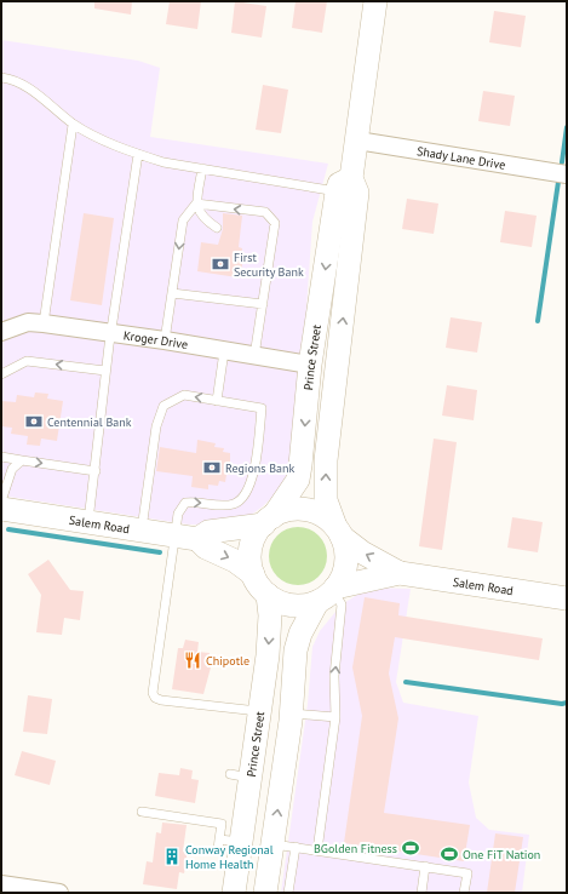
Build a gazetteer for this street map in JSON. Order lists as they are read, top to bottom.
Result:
{
  "streets": {
    "main road": ["Prince Street", "Salem Road"],
    "street": ["Shady Lane Drive", "Kroger Drive"]
  },
  "crossings": [
    ["Shady Lane Drive", "Prince Street"],
    ["Kroger Drive", "Prince Street"],
    ["Prince Street", "Salem Road"]
  ],
  "places": {
    "bank": ["First Security Bank", "Centennial Bank", "Regions Bank"],
    "restaurant": ["Chipotle"],
    "sports": ["BGolden Fitness", "One FiT Nation"],
    "building": ["Conway Regional Home Health"]
  }
}
